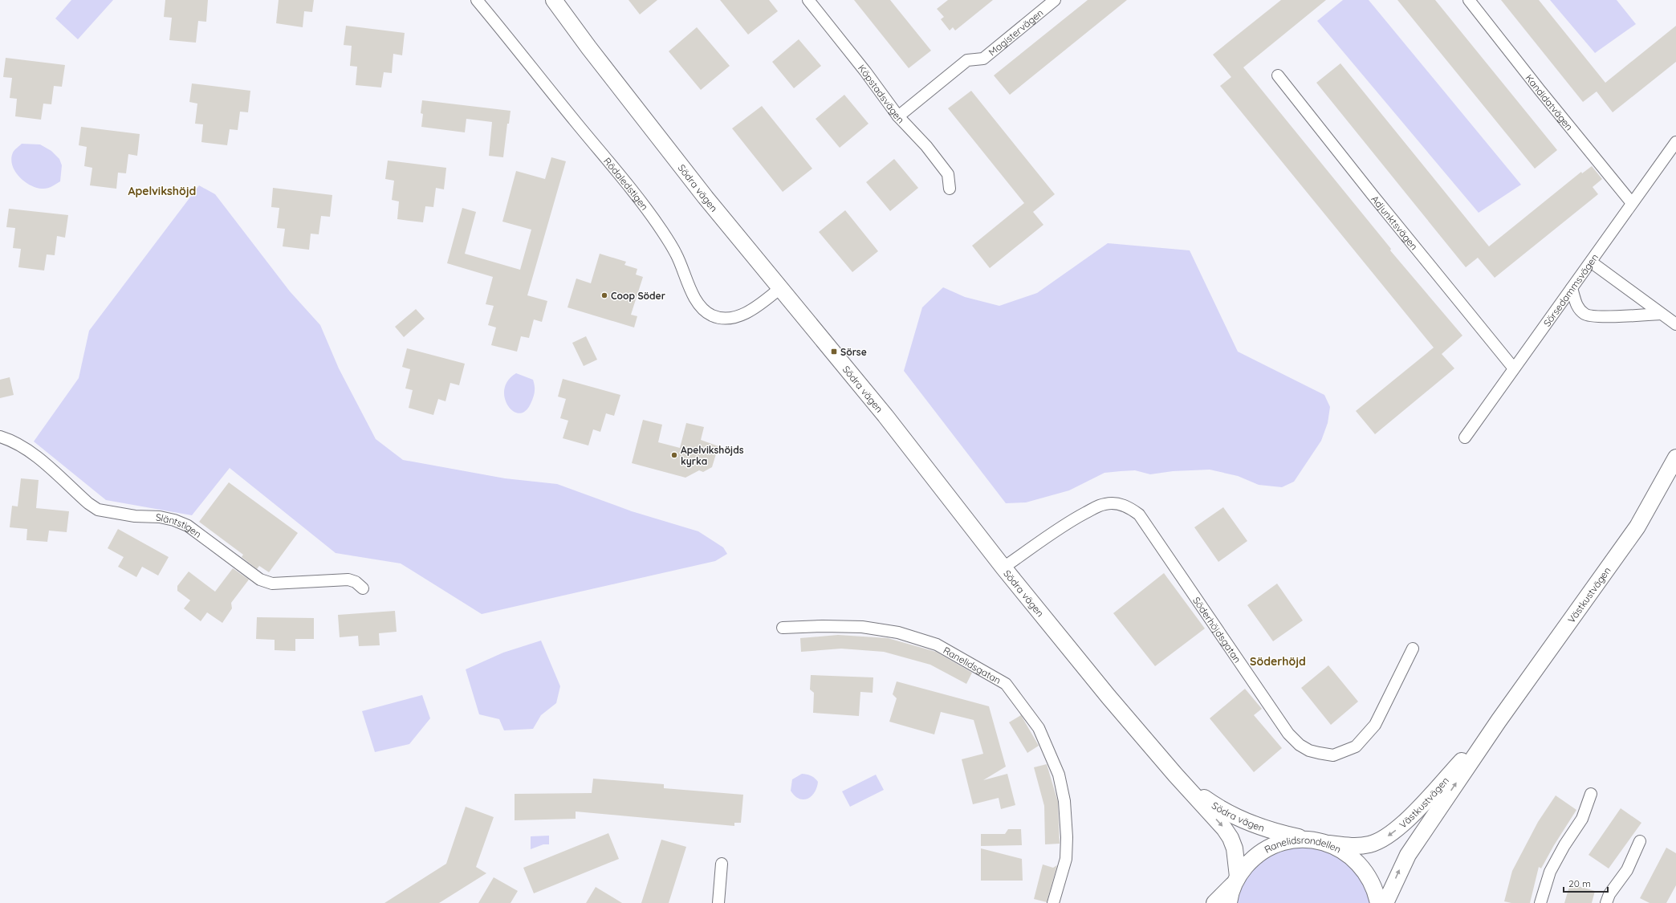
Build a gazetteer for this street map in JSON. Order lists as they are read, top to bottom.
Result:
{
  "streets": {
    "street": [
      "Magistervägen",
      "Köpstadsvägen",
      "Kandidatvägen",
      "Rödaledstigen",
      "Södra vägen",
      "Adjunktsvägen",
      "Sörsedammsvägen",
      "Släntstigen",
      "Västkustvägen",
      "Söderhöjdsgatan",
      "Ranelidsgatan",
      "Ranelidsrondellen"
    ]
  },
  "crossings": [
    ["Magistervägen", "Köpstadsvägen"],
    ["Kandidatvägen", "Sörsedammsvägen"],
    ["Rödaledstigen", "Södra vägen"],
    ["Södra vägen", "Söderhöjdsgatan"],
    ["Södra vägen", "Ranelidsrondellen"],
    ["Adjunktsvägen", "Sörsedammsvägen"],
    ["Västkustvägen", "Ranelidsrondellen"]
  ],
  "districts": ["Apelvikshöjd", "Söderhöjd"],
  "places": {
    "other": ["Coop Söder", "Apelvikshöjds kyrka"],
    "transit": ["Sörse"]
  },
  "scale_bar": "20 m"
}
